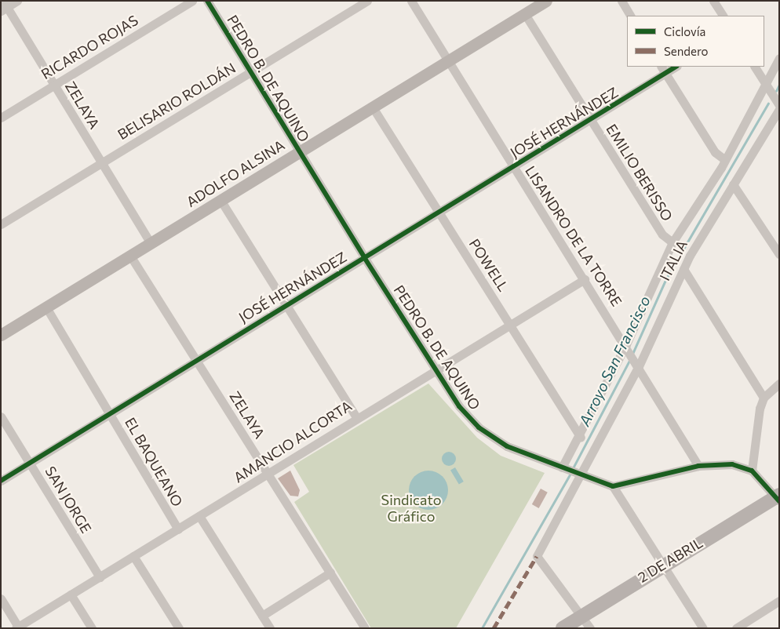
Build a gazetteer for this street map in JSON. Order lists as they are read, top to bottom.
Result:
{
  "streets": {
    "main road": ["2 DE ABRIL"],
    "street": [
      "RICARDO ROJAS",
      "PEDRO B. DE AQUINO",
      "BELISARIO ROLDÁN",
      "ZELAYA",
      "JOSÉ HERNÁNDEZ",
      "EMILIO BERISSO",
      "ADOLFO ALSINA",
      "LISANDRO DE LA TORRE",
      "ITALIA",
      "POWELL",
      "AMANCIO ALCORTA",
      "EL BAQUEANO",
      "SAN JORGE"
    ]
  },
  "crossings": [
    ["RICARDO ROJAS", "ZELAYA"],
    ["PEDRO B. DE AQUINO", "BELISARIO ROLDÁN"],
    ["PEDRO B. DE AQUINO", "JOSÉ HERNÁNDEZ"],
    ["PEDRO B. DE AQUINO", "ADOLFO ALSINA"],
    ["PEDRO B. DE AQUINO", "ITALIA"],
    ["PEDRO B. DE AQUINO", "AMANCIO ALCORTA"],
    ["BELISARIO ROLDÁN", "ZELAYA"],
    ["ZELAYA", "JOSÉ HERNÁNDEZ"],
    ["ZELAYA", "ADOLFO ALSINA"],
    ["ZELAYA", "AMANCIO ALCORTA"],
    ["JOSÉ HERNÁNDEZ", "EMILIO BERISSO"],
    ["JOSÉ HERNÁNDEZ", "LISANDRO DE LA TORRE"],
    ["JOSÉ HERNÁNDEZ", "POWELL"],
    ["JOSÉ HERNÁNDEZ", "EL BAQUEANO"],
    ["JOSÉ HERNÁNDEZ", "SAN JORGE"],
    ["EMILIO BERISSO", "ADOLFO ALSINA"],
    ["EMILIO BERISSO", "ITALIA"],
    ["ADOLFO ALSINA", "LISANDRO DE LA TORRE"],
    ["ADOLFO ALSINA", "POWELL"],
    ["ADOLFO ALSINA", "EL BAQUEANO"],
    ["LISANDRO DE LA TORRE", "ITALIA"],
    ["LISANDRO DE LA TORRE", "AMANCIO ALCORTA"],
    ["ITALIA", "POWELL"],
    ["ITALIA", "2 DE ABRIL"],
    ["POWELL", "AMANCIO ALCORTA"],
    ["AMANCIO ALCORTA", "EL BAQUEANO"],
    ["AMANCIO ALCORTA", "SAN JORGE"]
  ],
  "water": ["Arroyo San Francisco"],
  "parks": ["Sindicato Gráfico"],
  "legend": ["Ciclovía", "Sendero"]
}
